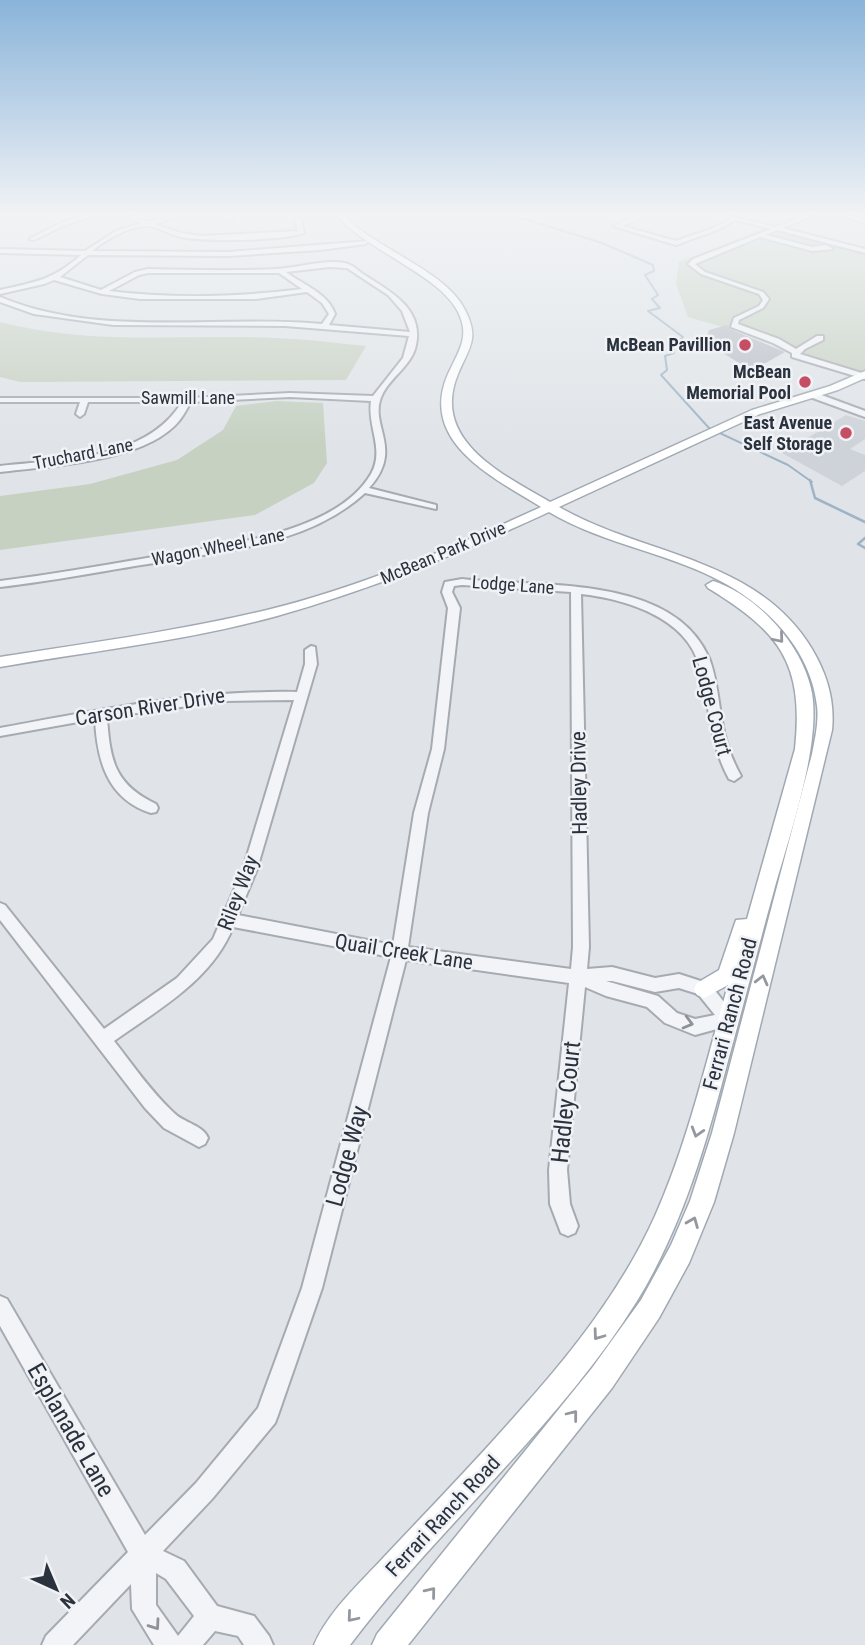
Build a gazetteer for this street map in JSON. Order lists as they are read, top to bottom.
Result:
{
  "streets": {
    "main road": ["McBean Park Drive", "Ferrari Ranch Road"],
    "street": [
      "Sawmill Lane",
      "Truchard Lane",
      "Wagon Wheel Lane",
      "Lodge Lane",
      "Lodge Court",
      "Carson River Drive",
      "Hadley Drive",
      "Riley Way",
      "Quail Creek Lane",
      "Hadley Court",
      "Lodge Way",
      "Esplanade Lane"
    ]
  },
  "crossings": [
    ["Sawmill Lane", "Truchard Lane"],
    ["Sawmill Lane", "Wagon Wheel Lane"],
    ["McBean Park Drive", "Ferrari Ranch Road"],
    ["Lodge Lane", "Lodge Court"],
    ["Lodge Lane", "Hadley Drive"],
    ["Lodge Lane", "Lodge Way"],
    ["Lodge Court", "Hadley Drive"],
    ["Carson River Drive", "Riley Way"],
    ["Hadley Drive", "Quail Creek Lane"],
    ["Hadley Drive", "Hadley Court"],
    ["Riley Way", "Quail Creek Lane"],
    ["Quail Creek Lane", "Hadley Court"],
    ["Quail Creek Lane", "Lodge Way"],
    ["Lodge Way", "Esplanade Lane"]
  ],
  "places": ["McBean Pavillion", "McBean Memorial Pool", "East Avenue Self Storage"],
  "north": "bottom right"
}
